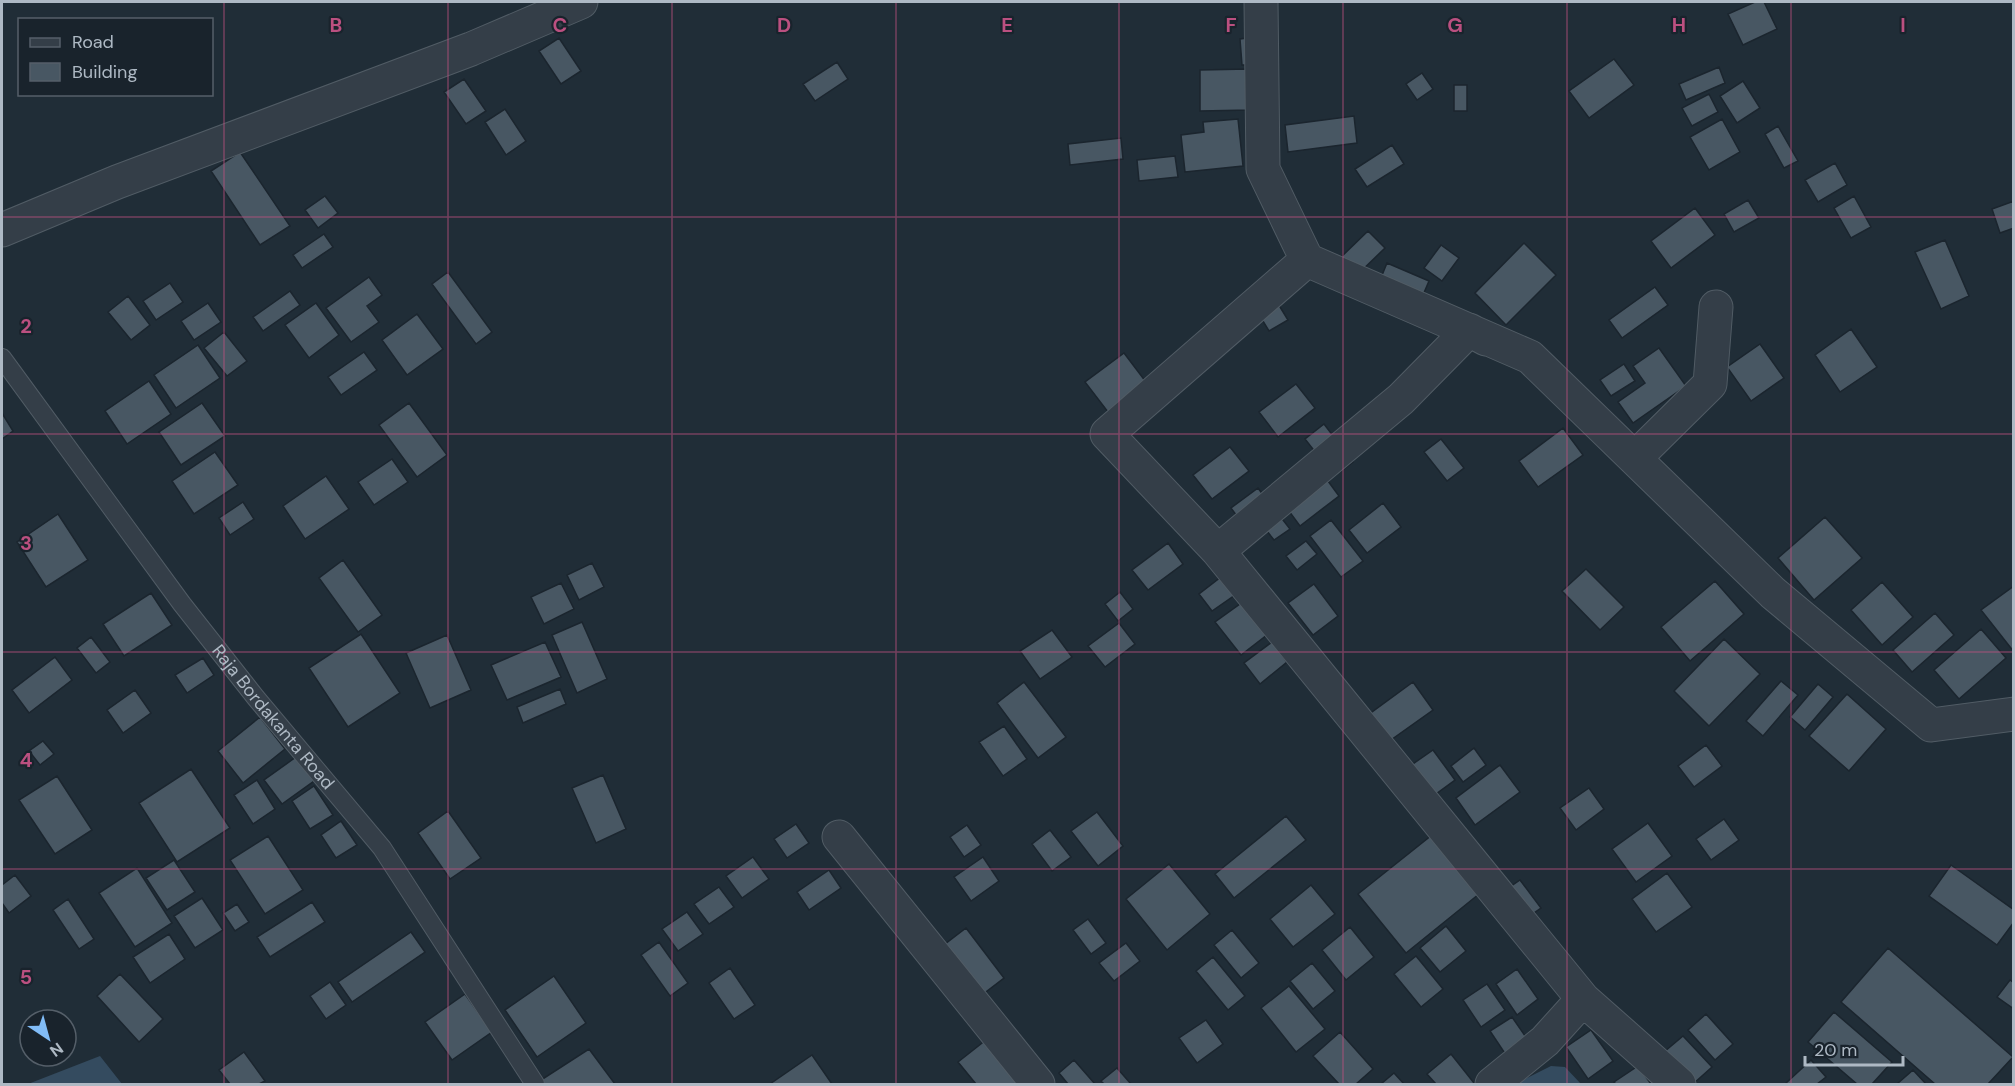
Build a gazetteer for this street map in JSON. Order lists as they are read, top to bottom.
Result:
{
  "streets": {
    "lane": ["Raja Bordakanta Road"]
  },
  "legend": ["Road", "Building"],
  "scale_bar": "20 m",
  "north": "bottom right",
  "grid": {
    "columns": [
      "B",
      "C",
      "D",
      "E",
      "F",
      "G",
      "H",
      "I"
    ],
    "rows": [
      "2",
      "3",
      "4",
      "5"
    ]
  }
}
